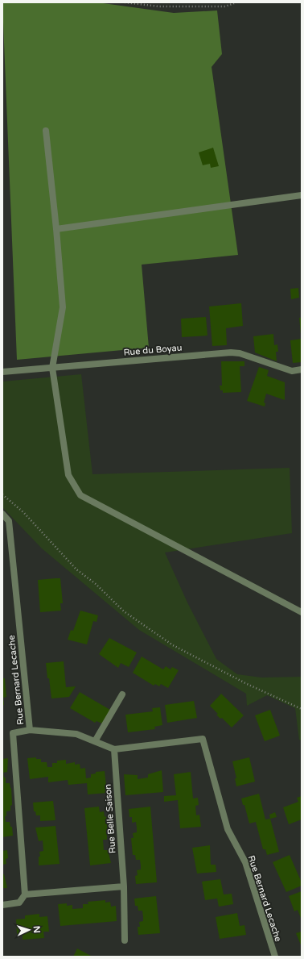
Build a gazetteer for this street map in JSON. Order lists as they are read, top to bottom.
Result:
{
  "streets": {
    "street": ["Rue du Boyau", "Rue Bernard Lecache", "Rue Belle Saison"]
  },
  "crossings": [
    ["Rue Bernard Lecache", "Rue Belle Saison"]
  ],
  "north": "right"
}
